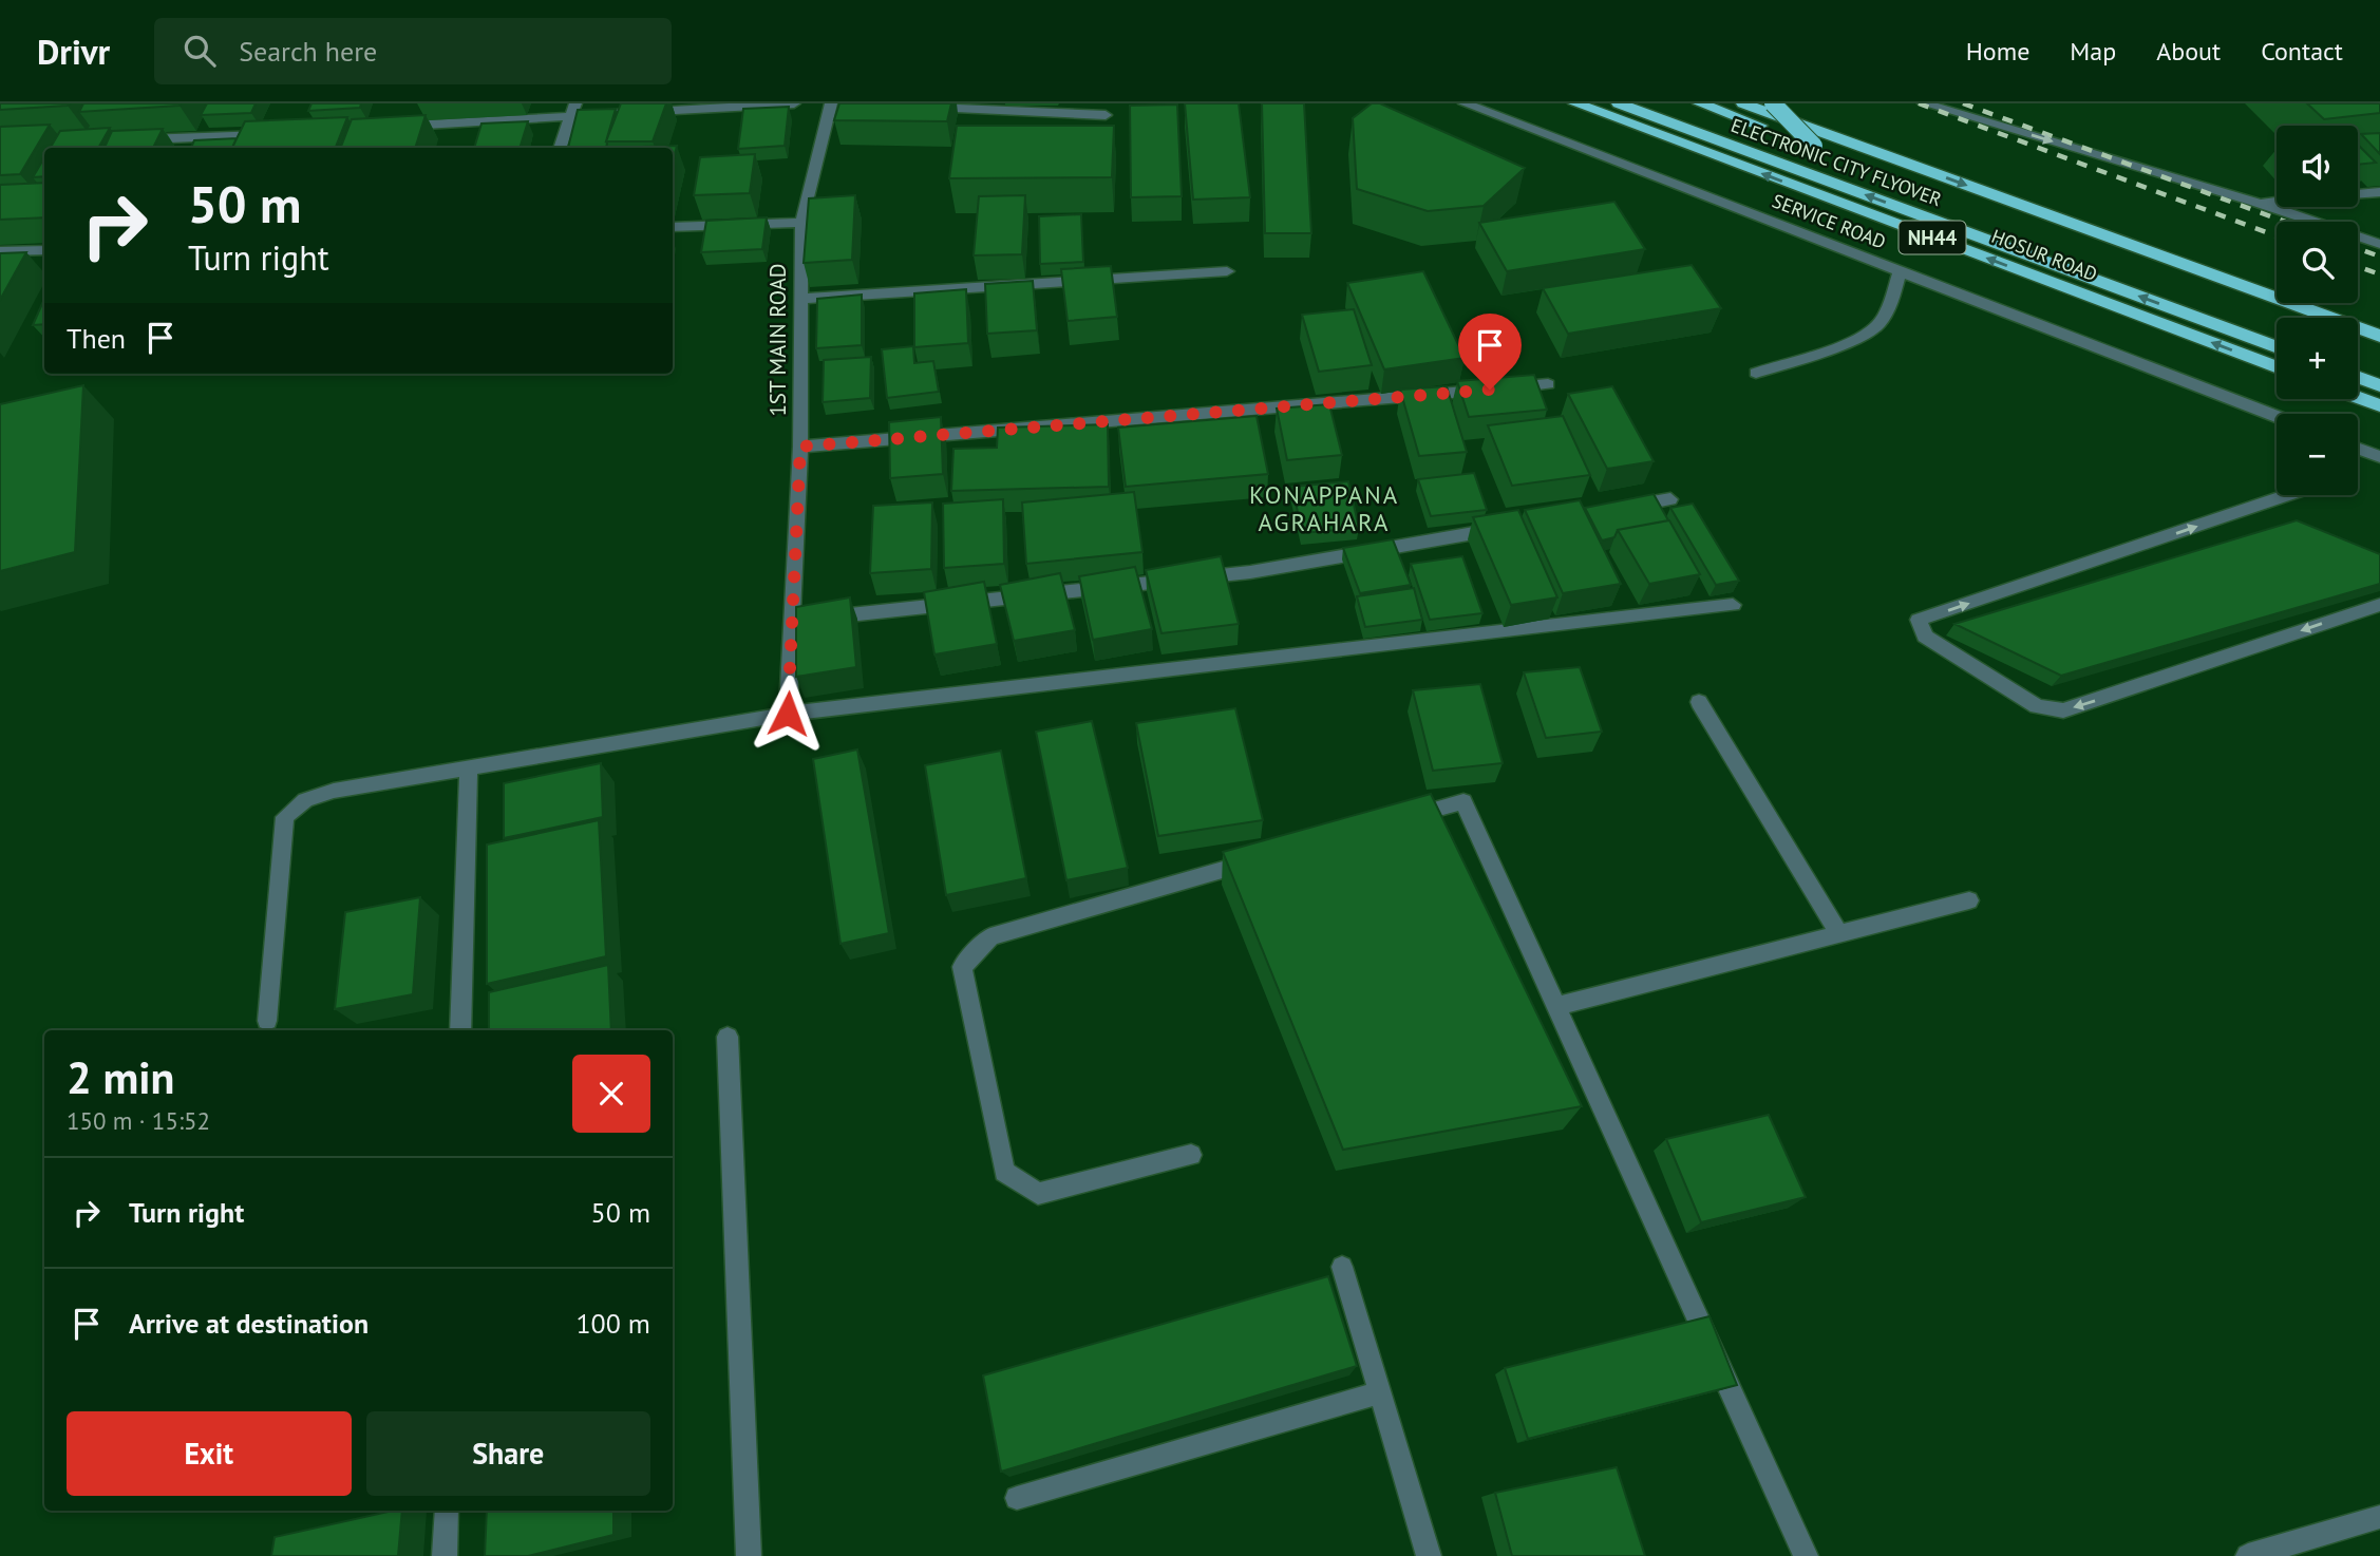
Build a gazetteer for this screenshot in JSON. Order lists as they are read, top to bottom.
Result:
{
  "streets": {
    "highway": ["ELECTRONIC CITY FLYOVER", "NH44", "HOSUR ROAD"],
    "street": ["SERVICE ROAD", "1ST MAIN ROAD"]
  },
  "districts": ["KONAPPANA AGRAHARA"],
  "page": {
    "header": "Drivr",
    "search": "Search here",
    "nav": [
      "Home",
      "Map",
      "About",
      "Contact"
    ],
    "map_buttons": ["+", "−"],
    "turn": ["50 m", "Turn right"],
    "then": "Then",
    "heading": ["2 min", "150 m · 15:52"],
    "list": [
      {
        "name": "Turn right",
        "value": "50 m"
      },
      {
        "name": "Arrive at destination",
        "value": "100 m"
      }
    ],
    "buttons": ["Exit", "Share"]
  }
}
